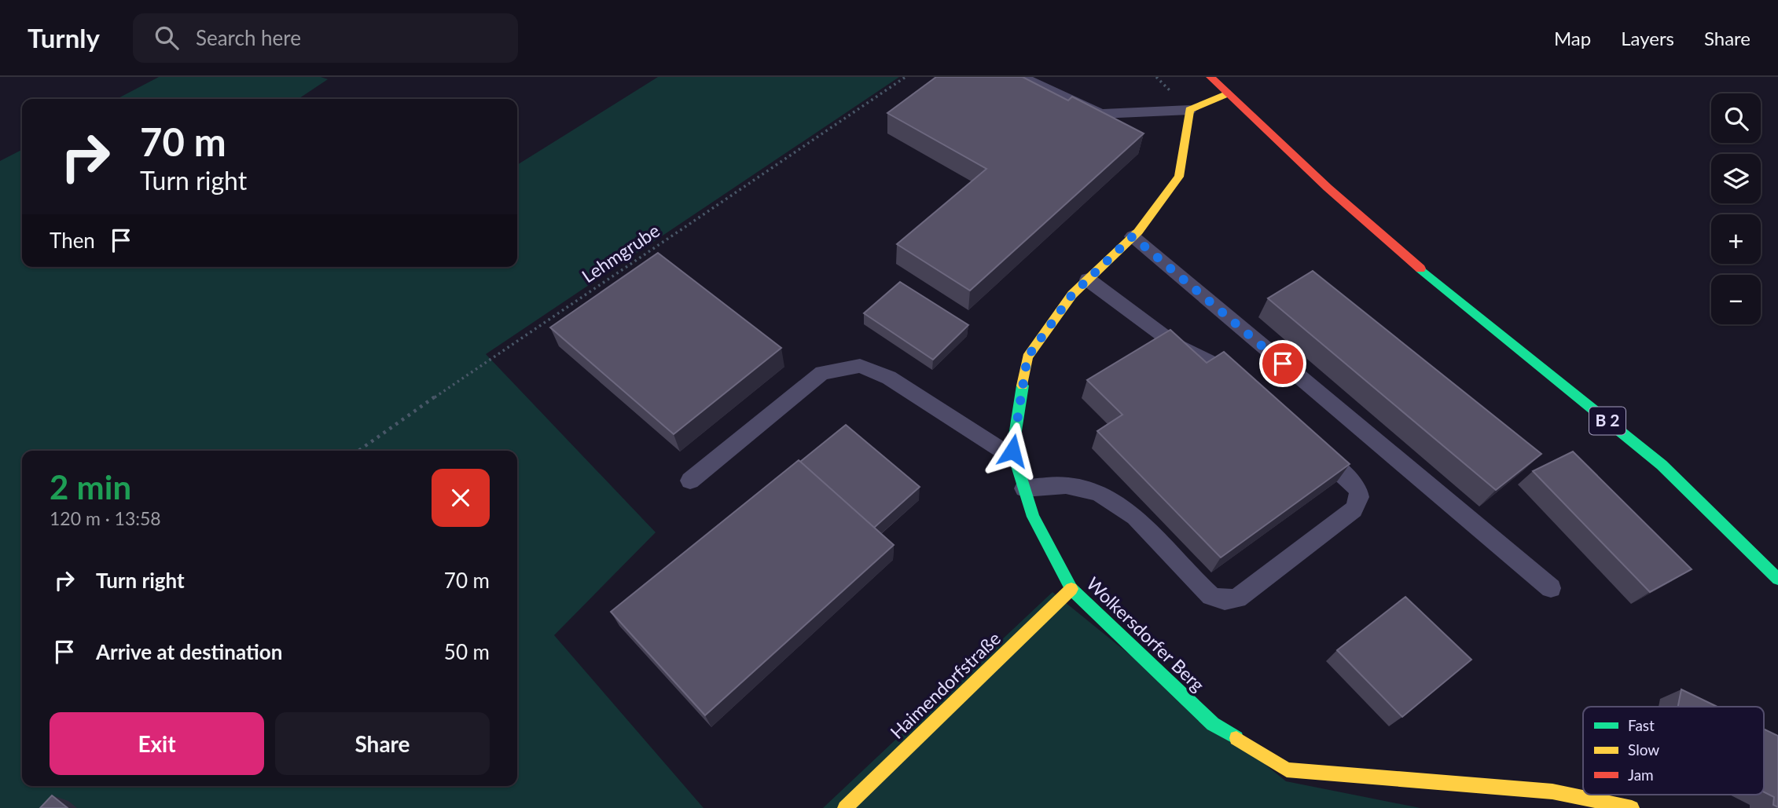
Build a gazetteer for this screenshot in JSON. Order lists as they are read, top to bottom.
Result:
{
  "streets": {
    "street": ["B 2", "Wolkersdorfer Berg", "Haimendorfstraße"],
    "path": ["Lehmgrube"]
  },
  "crossings": [
    ["Wolkersdorfer Berg", "Haimendorfstraße"]
  ],
  "legend": ["Fast", "Slow", "Jam"],
  "page": {
    "header": "Turnly",
    "search": "Search here",
    "nav": ["Map", "Layers", "Share"],
    "map_buttons": ["+", "−"],
    "turn": ["70 m", "Turn right"],
    "then": "Then",
    "heading": ["2 min", "120 m · 13:58"],
    "list": [
      {
        "name": "Turn right",
        "value": "70 m"
      },
      {
        "name": "Arrive at destination",
        "value": "50 m"
      }
    ],
    "buttons": ["Exit", "Share"]
  }
}
